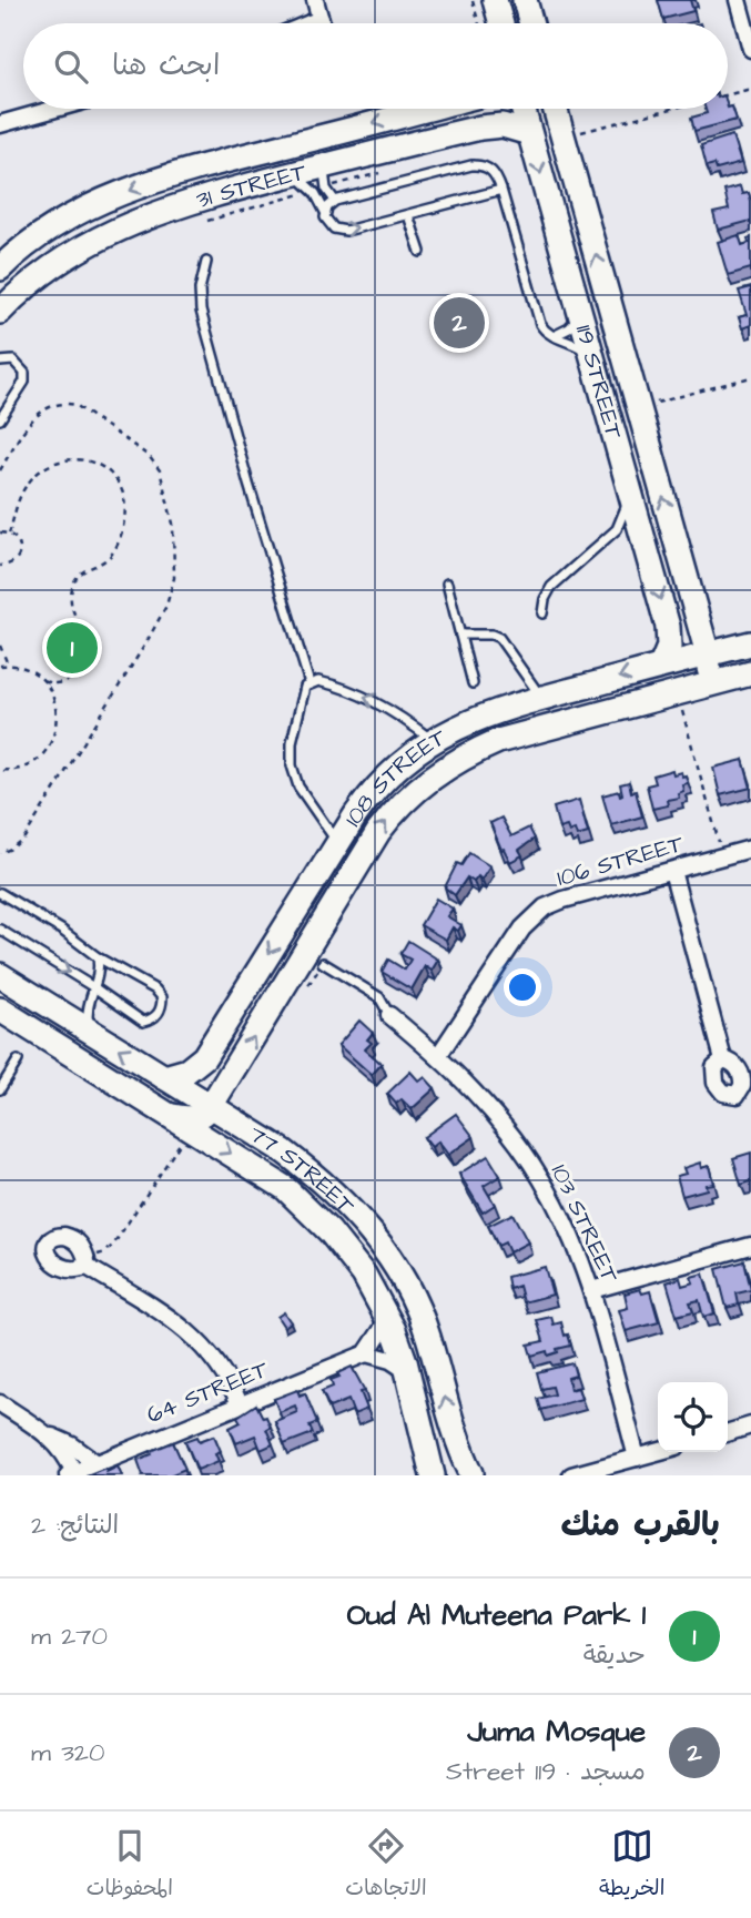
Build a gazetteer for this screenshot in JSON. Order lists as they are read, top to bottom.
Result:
{
  "streets": {
    "street": [
      "31 STREET",
      "119 STREET",
      "108 STREET",
      "106 STREET",
      "77 STREET",
      "103 STREET",
      "64 STREET"
    ]
  },
  "crossings": [
    ["31 STREET", "119 STREET"],
    ["119 STREET", "108 STREET"],
    ["108 STREET", "77 STREET"],
    ["106 STREET", "103 STREET"]
  ],
  "page": {
    "search": "ابحث هنا",
    "pins": ["2", "1"],
    "heading": ["بالقرب منك", "النتائج: 2"],
    "list": [
      {
        "mark": "1",
        "name": "Oud Al Muteena Park 1",
        "note": "حديقة",
        "value": "270 m"
      },
      {
        "mark": "2",
        "name": "Juma Mosque",
        "note": "مسجد · 119 Street",
        "value": "320 m"
      }
    ],
    "nav": ["الخريطة", "الاتجاهات", "المحفوظات"]
  }
}
